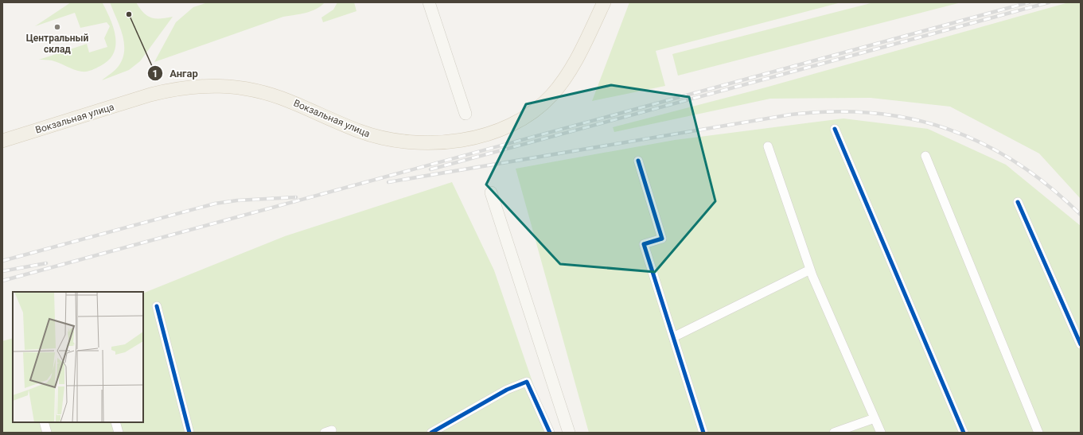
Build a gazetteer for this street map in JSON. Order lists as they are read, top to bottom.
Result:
{
  "streets": {
    "main road": ["Вокзальная улица"]
  },
  "places": ["Ангар", "Центральный склад"]
}
